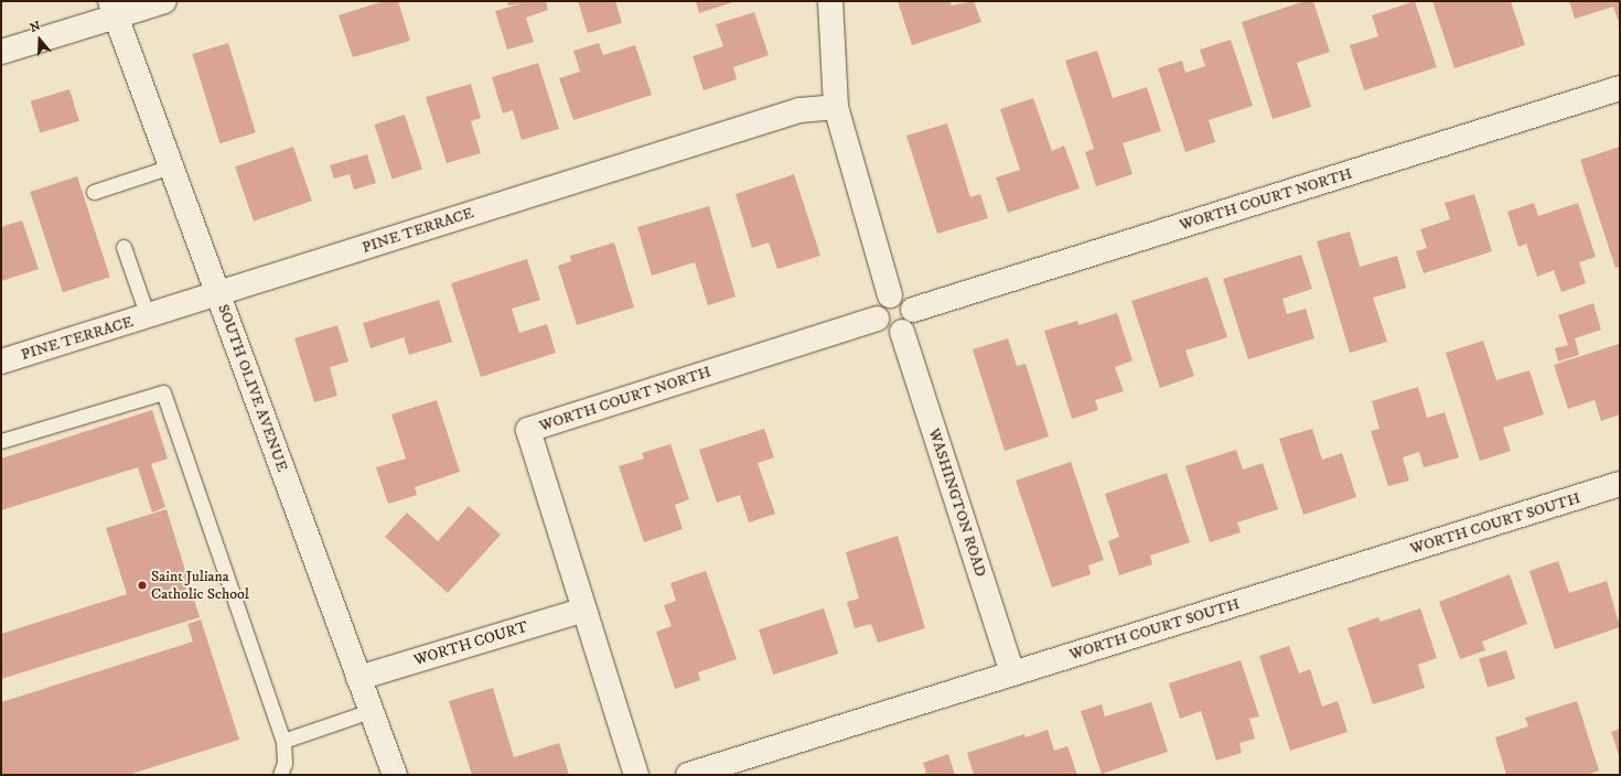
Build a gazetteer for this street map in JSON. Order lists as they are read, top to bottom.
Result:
{
  "streets": {
    "street": [
      "WORTH COURT NORTH",
      "PINE TERRACE",
      "SOUTH OLIVE AVENUE",
      "WASHINGTON ROAD",
      "WORTH COURT SOUTH",
      "WORTH COURT"
    ]
  },
  "crossings": [
    ["WORTH COURT NORTH", "WASHINGTON ROAD"],
    ["WORTH COURT NORTH", "WORTH COURT"],
    ["PINE TERRACE", "SOUTH OLIVE AVENUE"],
    ["SOUTH OLIVE AVENUE", "WORTH COURT"],
    ["WASHINGTON ROAD", "WORTH COURT SOUTH"]
  ],
  "places": ["Saint Juliana Catholic School"],
  "north": "top"
}
